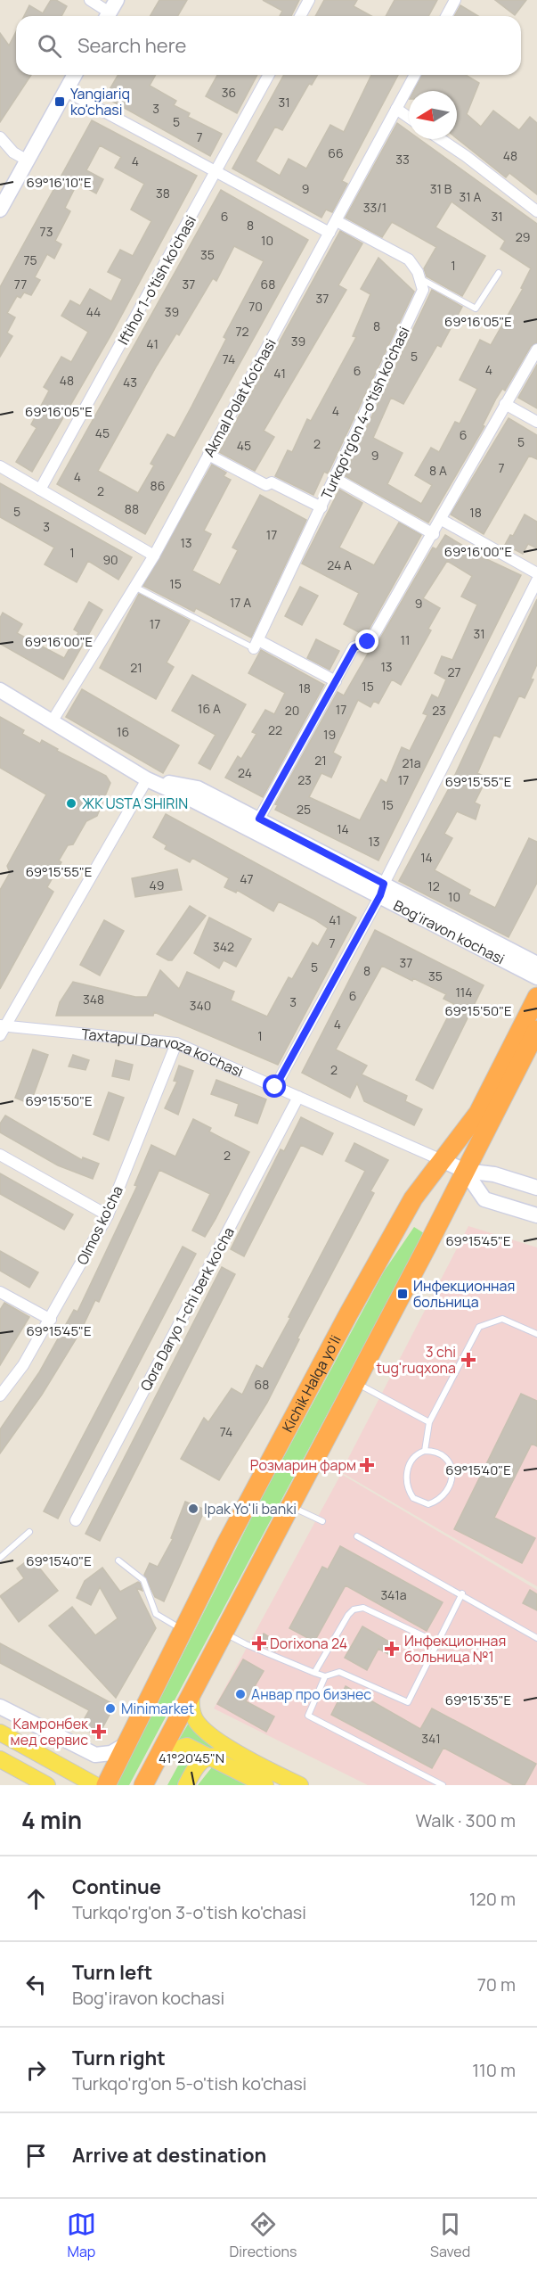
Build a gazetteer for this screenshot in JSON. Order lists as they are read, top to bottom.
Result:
{
  "streets": {
    "highway": ["Kichik Halqa yo'li"],
    "street": [
      "Iftihor 1-o'tish ko'chasi",
      "Akmal Polat Ko'chasi",
      "Turkqo'rg'on 4-o'tish ko'chasi",
      "Bog'iravon kochasi",
      "Taxtapul Darvoza ko'chasi",
      "Olmos ko'cha",
      "Qora Daryo 1-chi berk ko'cha"
    ]
  },
  "crossings": [
    ["Taxtapul Darvoza ko'chasi", "Olmos ko'cha"],
    ["Taxtapul Darvoza ko'chasi", "Qora Daryo 1-chi berk ko'cha"],
    ["Taxtapul Darvoza ko'chasi", "Kichik Halqa yo'li"]
  ],
  "places": {
    "transit": ["Yangiariq ko'chasi", "Инфекционная больница"],
    "other": [
      "ЖК USTA SHIRIN",
      "Ipak Yo'li banki",
      "Анвар про бизнес",
      "Minimarket"
    ],
    "health": [
      "3 chi tug'ruqxona",
      "Розмарин фарм",
      "Dorixona 24",
      "Инфекционная больница №1",
      "Камронбек мед сервис"
    ]
  },
  "house_numbers": [
    "36",
    "31",
    "3",
    "5",
    "7",
    "66",
    "48",
    "33",
    "4",
    "9",
    "31 B",
    "38",
    "31 A",
    "33/1",
    "6",
    "31",
    "8",
    "73",
    "29",
    "10",
    "35",
    "75",
    "1",
    "77",
    "37",
    "68",
    "37",
    "70",
    "44",
    "39",
    "8",
    "72",
    "39",
    "41",
    "5",
    "74",
    "4",
    "6",
    "41",
    "48",
    "43",
    "4",
    "45",
    "6",
    "5",
    "2",
    "45",
    "9",
    "7",
    "8 A",
    "4",
    "86",
    "2",
    "88",
    "5",
    "18",
    "3",
    "17",
    "13",
    "1",
    "90",
    "24 A",
    "15",
    "17 A",
    "9",
    "17",
    "31",
    "11",
    "13",
    "21",
    "27",
    "15",
    "18",
    "16 A",
    "17",
    "20",
    "23",
    "22",
    "16",
    "19",
    "21",
    "21a",
    "24",
    "23",
    "17",
    "15",
    "25",
    "14",
    "13",
    "14",
    "47",
    "49",
    "12",
    "10",
    "41",
    "7",
    "342",
    "37",
    "5",
    "8",
    "35",
    "114",
    "6",
    "348",
    "3",
    "340",
    "4",
    "1",
    "2",
    "2",
    "68",
    "74",
    "341а",
    "341"
  ],
  "north": "left",
  "page": {
    "search": "Search here",
    "heading": ["4 min", "Walk · 300 m"],
    "list": [
      ["Continue", "Turkqo'rg'on 3-o'tish ko'chasi", "120 m"],
      ["Turn left", "Bog'iravon kochasi", "70 m"],
      ["Turn right", "Turkqo'rg'on 5-o'tish ko'chasi", "110 m"],
      "Arrive at destination"
    ],
    "nav": ["Map", "Directions", "Saved"]
  },
  "coordinates": [
    "69°16'10\"E",
    "69°16'05\"E",
    "69°16'00\"E",
    "69°15'55\"E",
    "69°15'50\"E",
    "69°15'45\"E",
    "69°15'40\"E",
    "69°15'35\"E",
    "41°20'45\"N"
  ]
}
